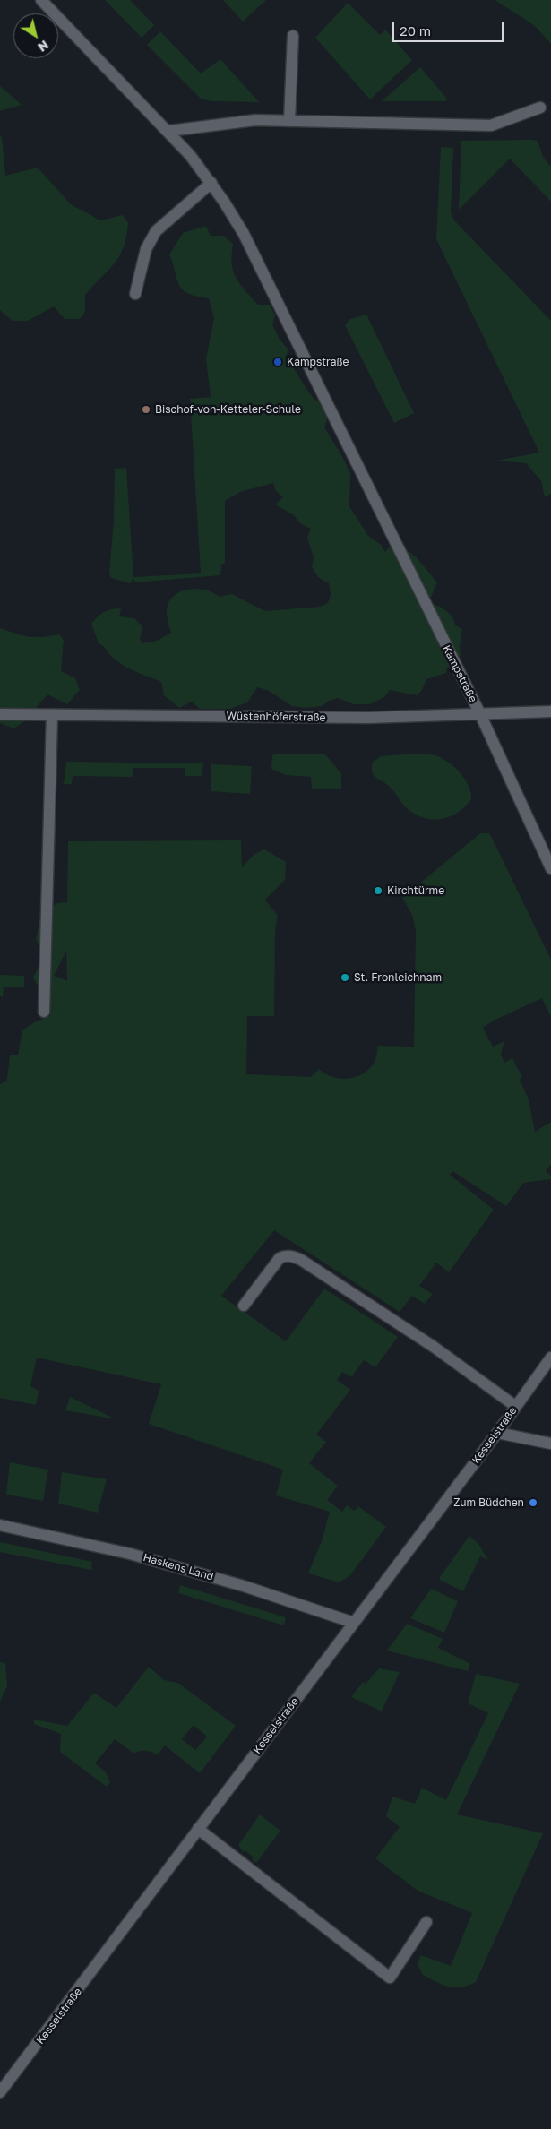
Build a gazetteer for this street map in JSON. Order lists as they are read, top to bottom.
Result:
{
  "streets": {
    "street": [
      "Kampstraße",
      "Wüstenhöferstraße",
      "Kesselstraße",
      "Haskens Land"
    ]
  },
  "crossings": [
    ["Kampstraße", "Wüstenhöferstraße"],
    ["Kesselstraße", "Haskens Land"]
  ],
  "places": [
    "Kampstraße",
    "Bischof-von-Ketteler-Schule",
    "Kirchtürme",
    "St. Fronleichnam",
    "Zum Büdchen"
  ],
  "scale_bar": "20 m",
  "north": "bottom right"
}
